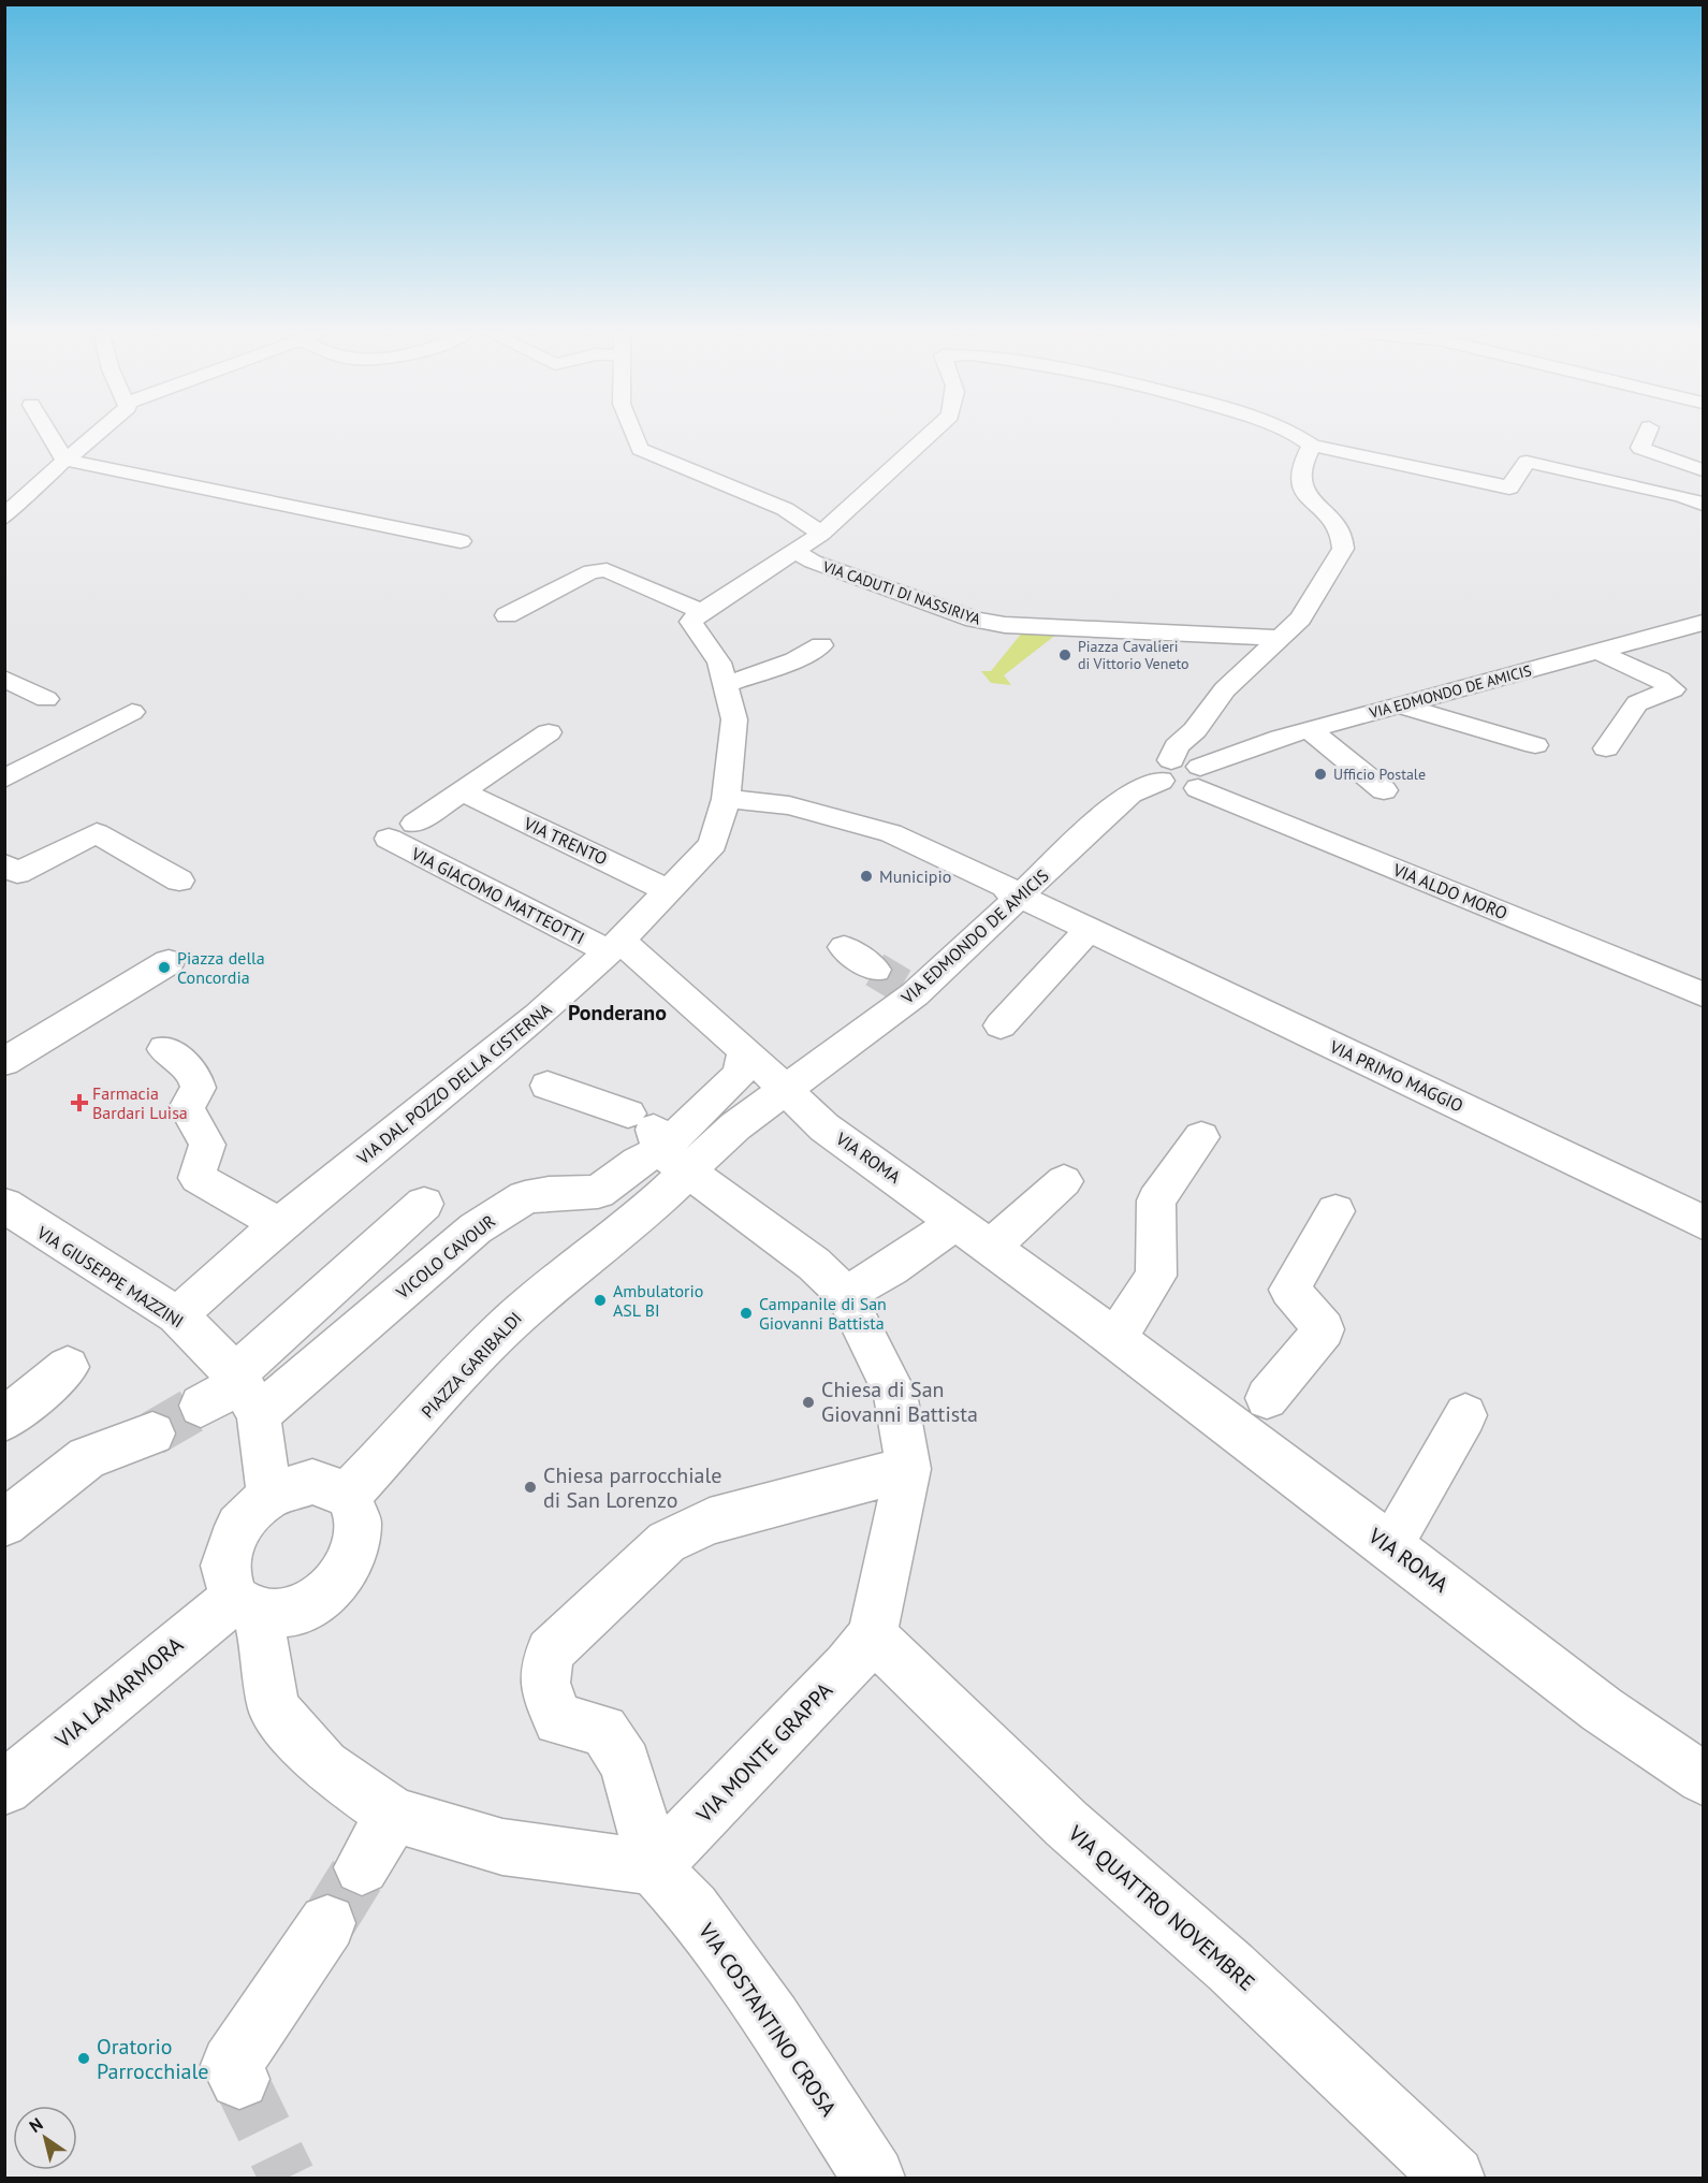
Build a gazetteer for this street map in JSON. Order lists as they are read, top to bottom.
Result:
{
  "streets": {
    "street": [
      "VIA CADUTI DI NASSIRIYA",
      "VIA EDMONDO DE AMICIS",
      "VIA TRENTO",
      "VIA ALDO MORO",
      "VIA GIACOMO MATTEOTTI",
      "VIA PRIMO MAGGIO",
      "VIA DAL POZZO DELLA CISTERNA",
      "VIA ROMA",
      "VICOLO CAVOUR",
      "VIA GIUSEPPE MAZZINI",
      "PIAZZA GARIBALDI",
      "VIA LAMARMORA",
      "VIA MONTE GRAPPA",
      "VIA QUATTRO NOVEMBRE",
      "VIA COSTANTINO CROSA"
    ]
  },
  "crossings": [
    ["VIA EDMONDO DE AMICIS", "VIA ALDO MORO"],
    ["VIA EDMONDO DE AMICIS", "VIA PRIMO MAGGIO"],
    ["VIA EDMONDO DE AMICIS", "VIA ROMA"],
    ["VIA EDMONDO DE AMICIS", "VICOLO CAVOUR"],
    ["VIA EDMONDO DE AMICIS", "PIAZZA GARIBALDI"],
    ["VIA TRENTO", "VIA DAL POZZO DELLA CISTERNA"],
    ["VIA GIACOMO MATTEOTTI", "VIA DAL POZZO DELLA CISTERNA"],
    ["VIA GIACOMO MATTEOTTI", "VIA ROMA"],
    ["VIA PRIMO MAGGIO", "VIA DAL POZZO DELLA CISTERNA"],
    ["VIA DAL POZZO DELLA CISTERNA", "VIA GIUSEPPE MAZZINI"],
    ["VICOLO CAVOUR", "VIA GIUSEPPE MAZZINI"],
    ["VICOLO CAVOUR", "PIAZZA GARIBALDI"],
    ["PIAZZA GARIBALDI", "VIA LAMARMORA"],
    ["VIA MONTE GRAPPA", "VIA QUATTRO NOVEMBRE"],
    ["VIA MONTE GRAPPA", "VIA COSTANTINO CROSA"]
  ],
  "districts": ["Ponderano"],
  "places": {
    "other": [
      "Piazza Cavalieri di Vittorio Veneto",
      "Ufficio Postale",
      "Municipio",
      "Piazza della Concordia",
      "Ambulatorio ASL BI",
      "Campanile di San Giovanni Battista",
      "Chiesa di San Giovanni Battista",
      "Chiesa parrocchiale di San Lorenzo",
      "Oratorio Parrocchiale"
    ],
    "health": ["Farmacia Bardari Luisa"]
  },
  "north": "top left"
}
